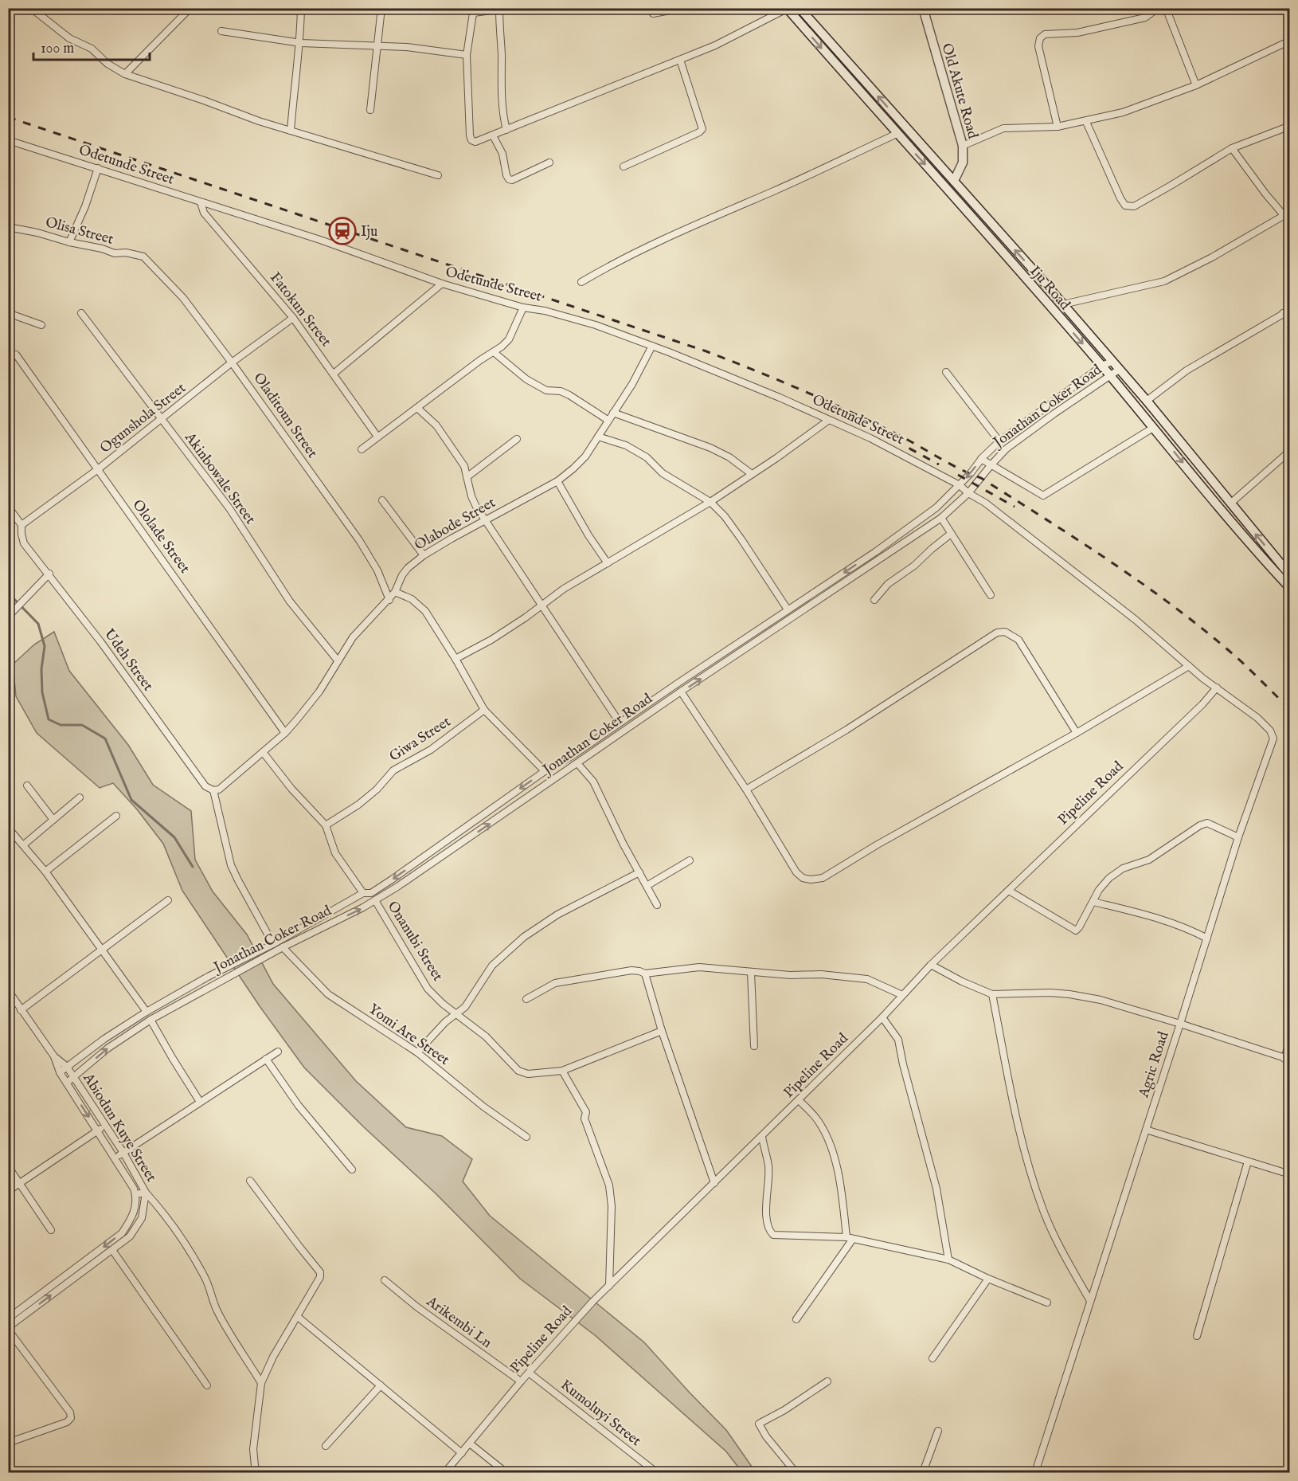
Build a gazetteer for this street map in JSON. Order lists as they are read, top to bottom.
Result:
{
  "streets": {
    "main road": ["Old Akute Road", "Iju Road"],
    "street": [
      "Odetunde Street",
      "Olisa Street",
      "Fatokun Street",
      "Jonathan Coker Road",
      "Oladitoun Street",
      "Ogunshola Street",
      "Akinbowale Street",
      "Olabode Street",
      "Ololade Street",
      "Udeh Street",
      "Giwa Street",
      "Pipeline Road",
      "Onanubi Street",
      "Yomi Are Street",
      "Agric Road",
      "Abiodun Kuye Street",
      "Arikembi Ln",
      "Kumoluyi Street"
    ]
  },
  "crossings": [
    ["Old Akute Road", "Iju Road"],
    ["Odetunde Street", "Fatokun Street"],
    ["Odetunde Street", "Jonathan Coker Road"],
    ["Odetunde Street", "Olabode Street"],
    ["Odetunde Street", "Pipeline Road"],
    ["Odetunde Street", "Agric Road"],
    ["Olisa Street", "Oladitoun Street"],
    ["Iju Road", "Jonathan Coker Road"],
    ["Fatokun Street", "Ogunshola Street"],
    ["Jonathan Coker Road", "Onanubi Street"],
    ["Jonathan Coker Road", "Yomi Are Street"],
    ["Jonathan Coker Road", "Abiodun Kuye Street"],
    ["Oladitoun Street", "Ogunshola Street"],
    ["Oladitoun Street", "Olabode Street"],
    ["Ogunshola Street", "Akinbowale Street"],
    ["Ogunshola Street", "Ololade Street"],
    ["Ogunshola Street", "Udeh Street"],
    ["Akinbowale Street", "Olabode Street"],
    ["Olabode Street", "Ololade Street"],
    ["Olabode Street", "Udeh Street"],
    ["Pipeline Road", "Agric Road"],
    ["Pipeline Road", "Arikembi Ln"],
    ["Pipeline Road", "Kumoluyi Street"]
  ],
  "places": {
    "station": ["Iju"]
  },
  "scale_bar": "100 m"
}
